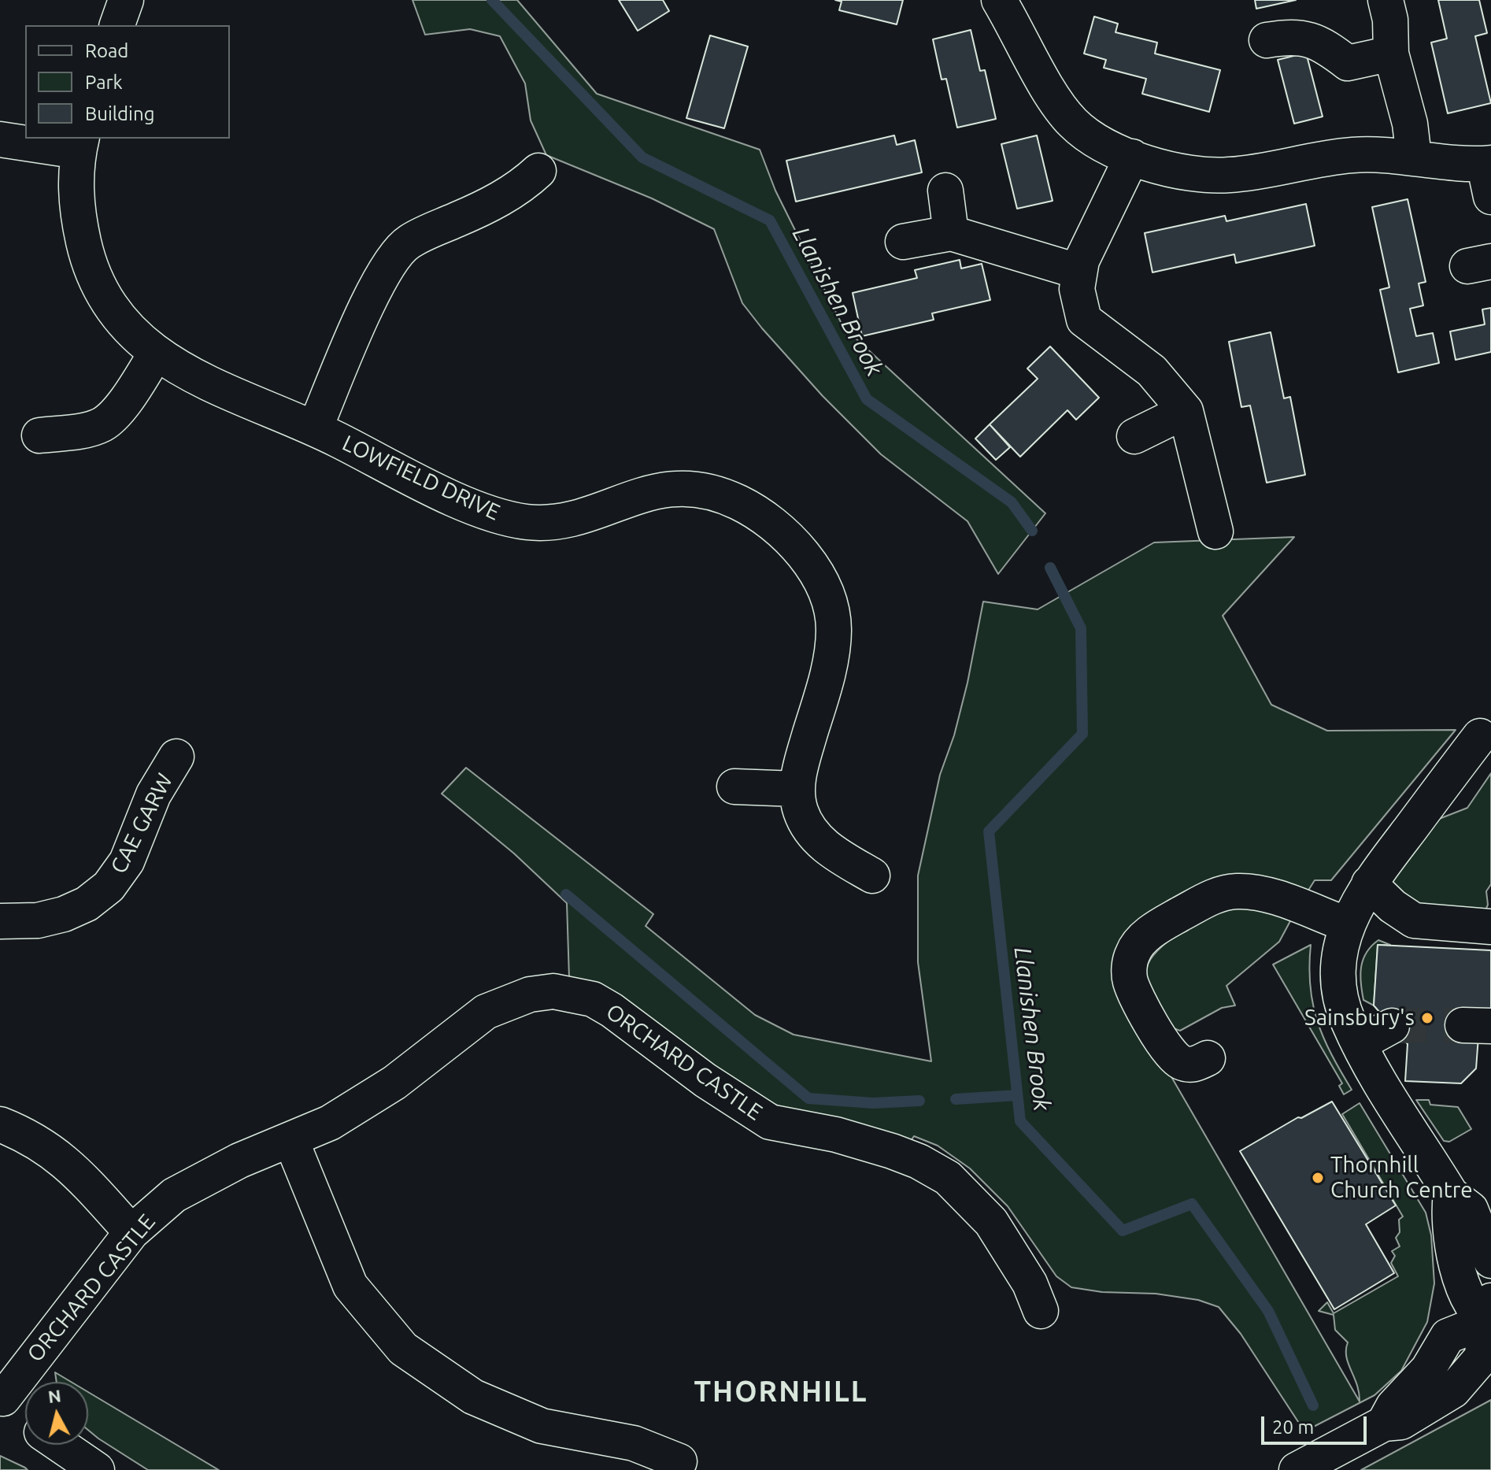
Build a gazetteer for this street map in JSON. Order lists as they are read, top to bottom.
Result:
{
  "streets": {
    "street": ["LOWFIELD DRIVE", "CAE GARW", "ORCHARD CASTLE"]
  },
  "districts": ["THORNHILL"],
  "water": ["Llanishen Brook"],
  "places": ["Sainsbury's", "Thornhill Church Centre"],
  "legend": ["Road", "Park", "Building"],
  "scale_bar": "20 m",
  "north": "top"
}
